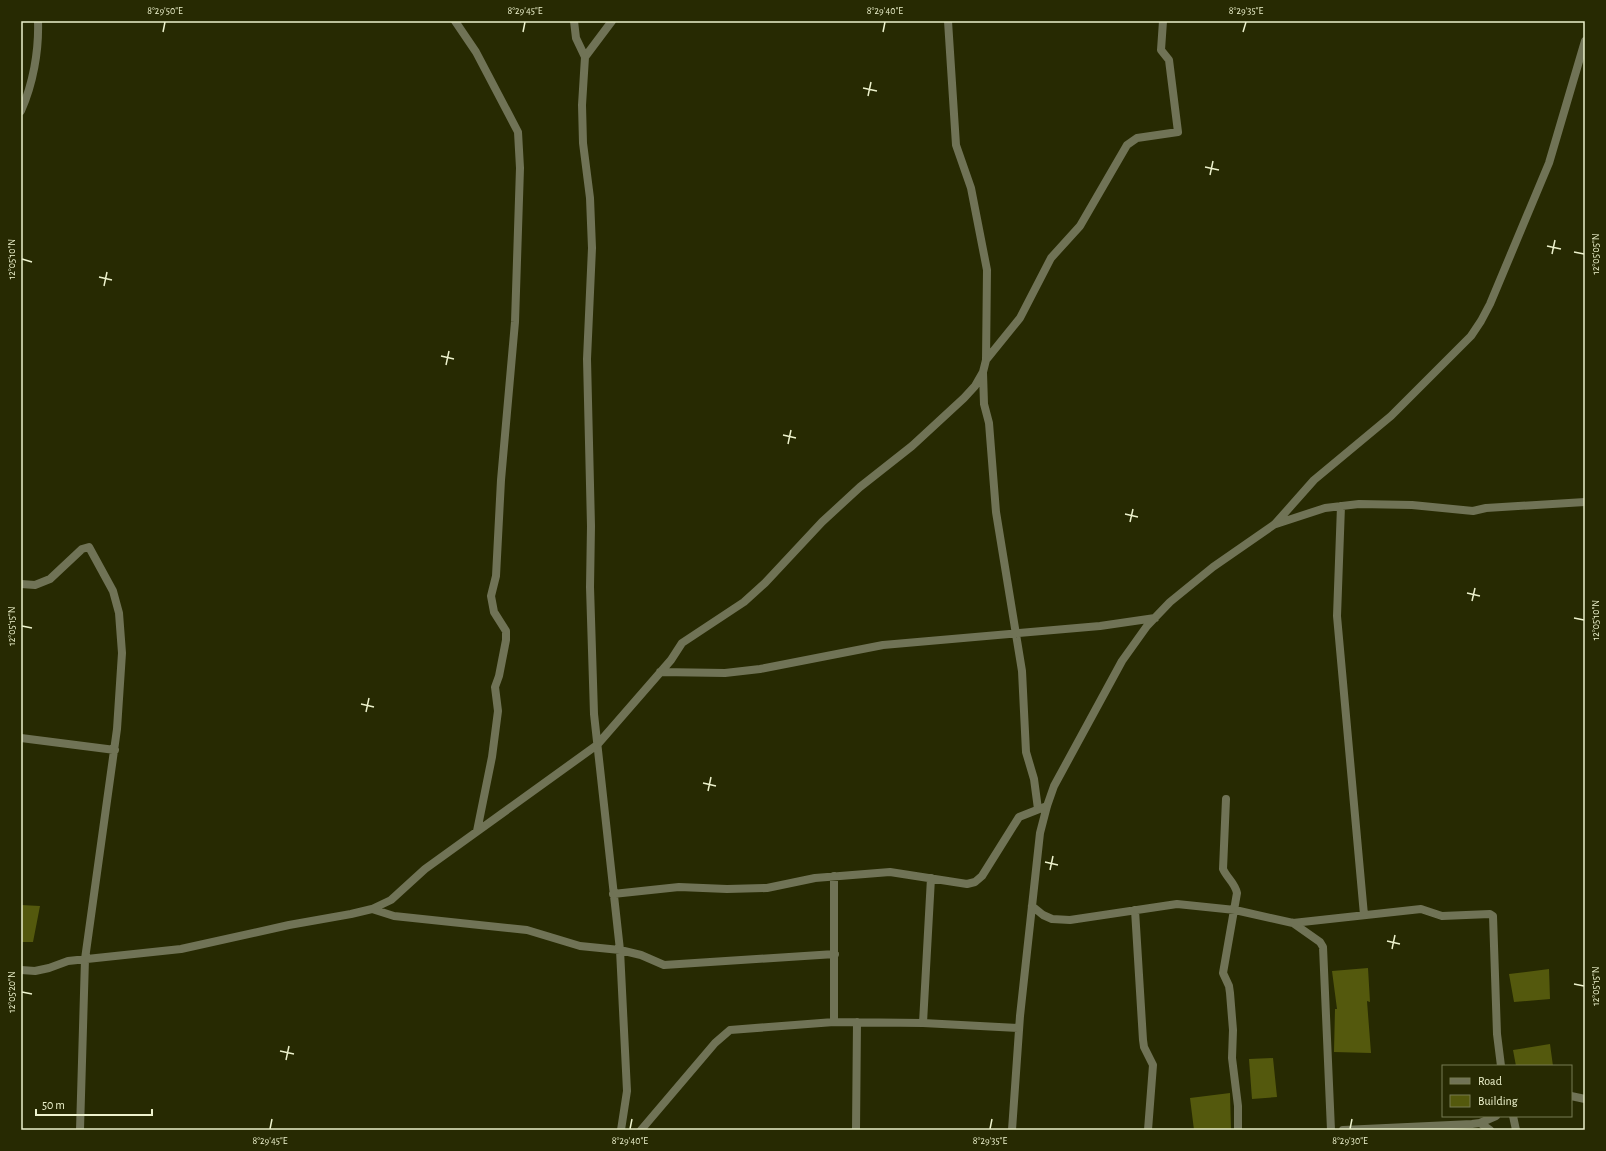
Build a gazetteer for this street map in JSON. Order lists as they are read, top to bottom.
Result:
{
  "legend": ["Road", "Building"],
  "scale_bar": "50 m",
  "coordinates": [
    "8°29'50\"E",
    "8°29'45\"E",
    "8°29'40\"E",
    "8°29'35\"E",
    "12°05'05\"N",
    "12°05'10\"N",
    "12°05'15\"N",
    "12°05'20\"N",
    "8°29'30\"E"
  ]
}
